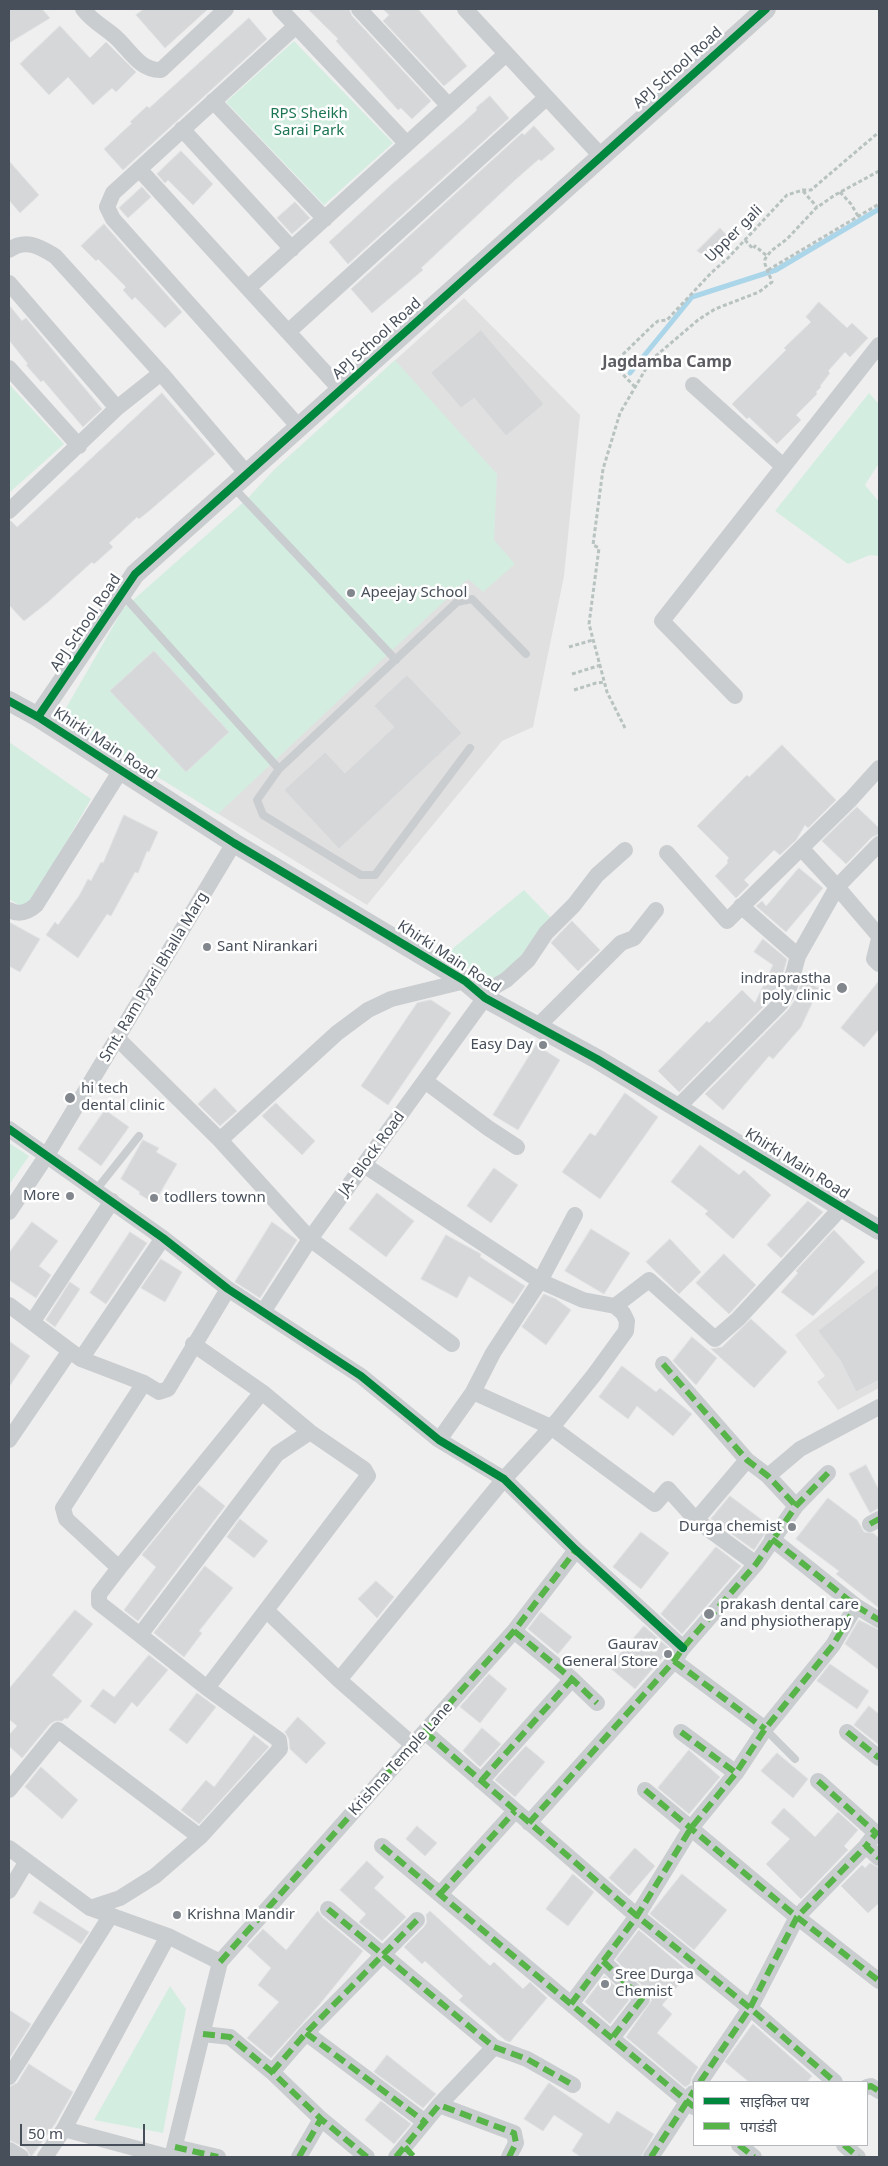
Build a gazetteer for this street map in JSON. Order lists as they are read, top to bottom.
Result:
{
  "streets": {
    "street": [
      "APJ School Road",
      "Khirki Main Road",
      "Smt. Ram Pyari Bhalla Marg",
      "JA- Block Road",
      "Krishna Temple Lane"
    ],
    "path": ["Upper gali"]
  },
  "crossings": [
    ["APJ School Road", "Khirki Main Road"],
    ["Khirki Main Road", "Smt. Ram Pyari Bhalla Marg"],
    ["Khirki Main Road", "JA- Block Road"]
  ],
  "districts": ["Jagdamba Camp"],
  "parks": ["RPS Sheikh Sarai Park"],
  "places": [
    "Apeejay School",
    "Sant Nirankari",
    "indraprastha poly clinic",
    "Easy Day",
    "hi tech dental clinic",
    "More",
    "todllers townn",
    "Durga chemist",
    "prakash dental care and physiotherapy",
    "Gaurav General Store",
    "Krishna Mandir",
    "Sree Durga Chemist"
  ],
  "legend": ["साइकिल पथ", "पगडंडी"],
  "scale_bar": "50 m"
}
